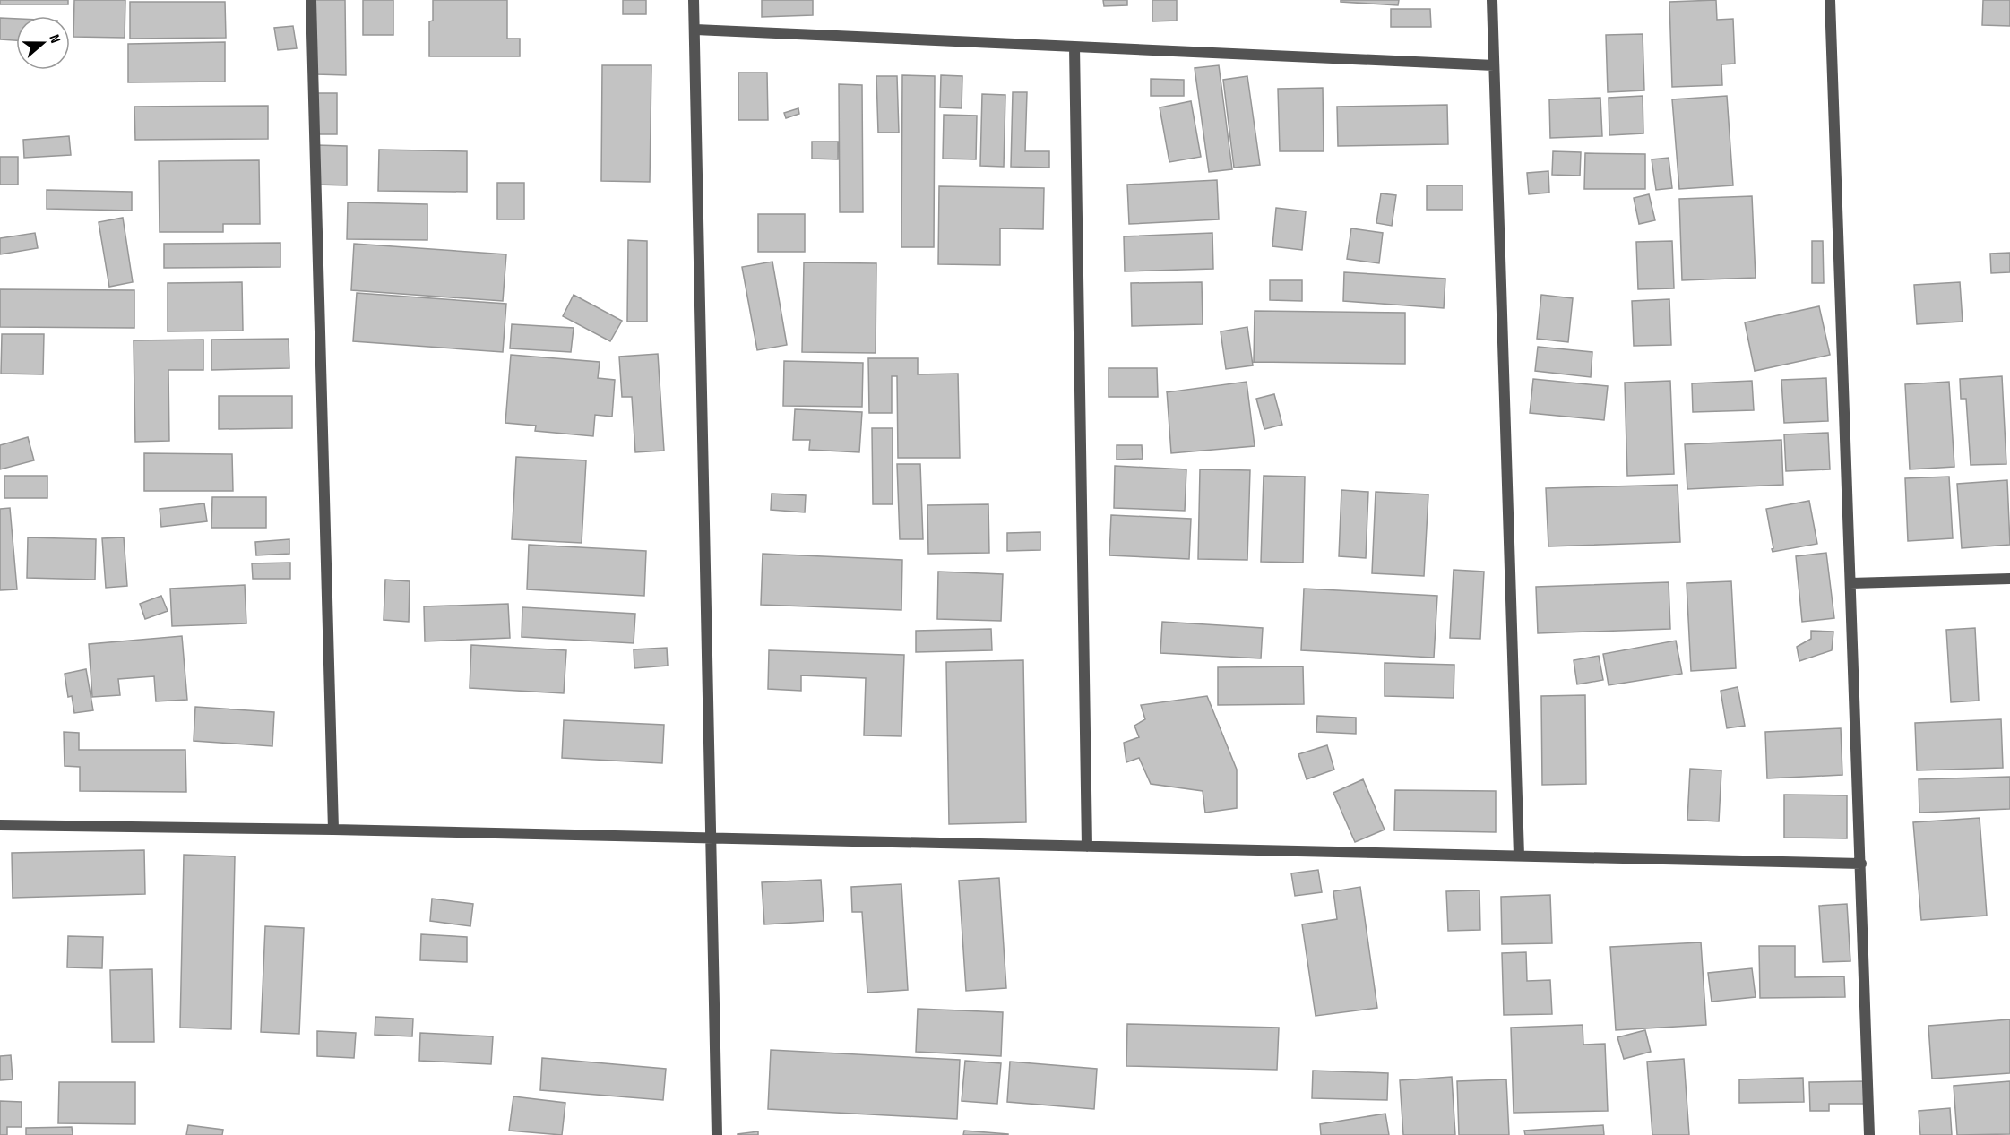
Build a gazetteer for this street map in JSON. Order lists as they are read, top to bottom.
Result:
{
  "north": "right"
}
